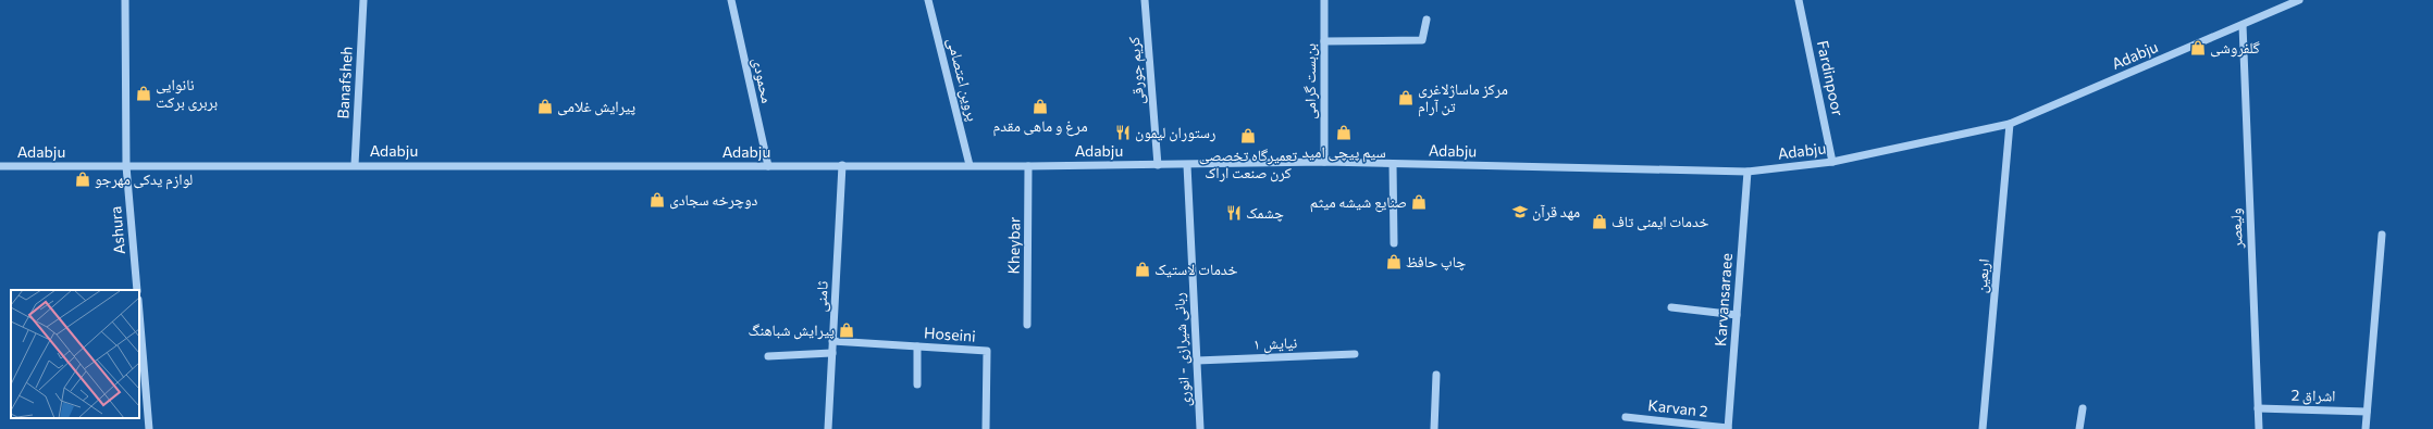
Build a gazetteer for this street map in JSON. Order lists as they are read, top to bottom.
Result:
{
  "streets": {
    "street": [
      "Adabju",
      "کریم جورقی",
      "Fardinpoor",
      "پروین اعتصامی",
      "محمودی",
      "بن‌بست گرامی",
      "Banafsheh",
      "ولیعصر",
      "Ashura",
      "Kheybar",
      "اربعین",
      "ثامنی",
      "Karvansaraee",
      "Hoseini",
      "نیایش ۱",
      "ربانی شیرازی - انوری",
      "اشراق 2",
      "Karvan 2"
    ]
  },
  "crossings": [
    ["Adabju", "کریم جورقی"],
    ["Adabju", "Fardinpoor"],
    ["Adabju", "پروین اعتصامی"],
    ["Adabju", "محمودی"],
    ["Adabju", "بن‌بست گرامی"],
    ["Adabju", "Banafsheh"],
    ["Adabju", "ولیعصر"],
    ["Adabju", "Ashura"],
    ["Adabju", "Kheybar"],
    ["Adabju", "اربعین"],
    ["Adabju", "ثامنی"],
    ["Adabju", "Karvansaraee"],
    ["Adabju", "ربانی شیرازی - انوری"],
    ["ولیعصر", "اشراق 2"],
    ["ثامنی", "Hoseini"],
    ["Karvansaraee", "Karvan 2"],
    ["نیایش ۱", "ربانی شیرازی - انوری"]
  ],
  "places": {
    "shop": [
      "گلفروشی",
      "نانوایی بربری برکت",
      "مرکز ماساژلاغری تن آرام",
      "پیرایش غلامی",
      "مرغ و ماهی مقدم",
      "سیم پیچی امید",
      "تعمیرگاه تخصصی کرن صنعت اراک",
      "لوازم یدکی مهرجو",
      "دوچرخه سجادی",
      "صنایع شیشه میثم",
      "خدمات ایمنی تاف",
      "چاپ حافظ",
      "خدمات لاستیک",
      "پیرایش شباهنگ"
    ],
    "restaurant": ["رستوران لیمون", "چشمک"],
    "school or university": ["مهد قرآن"]
  }
}
